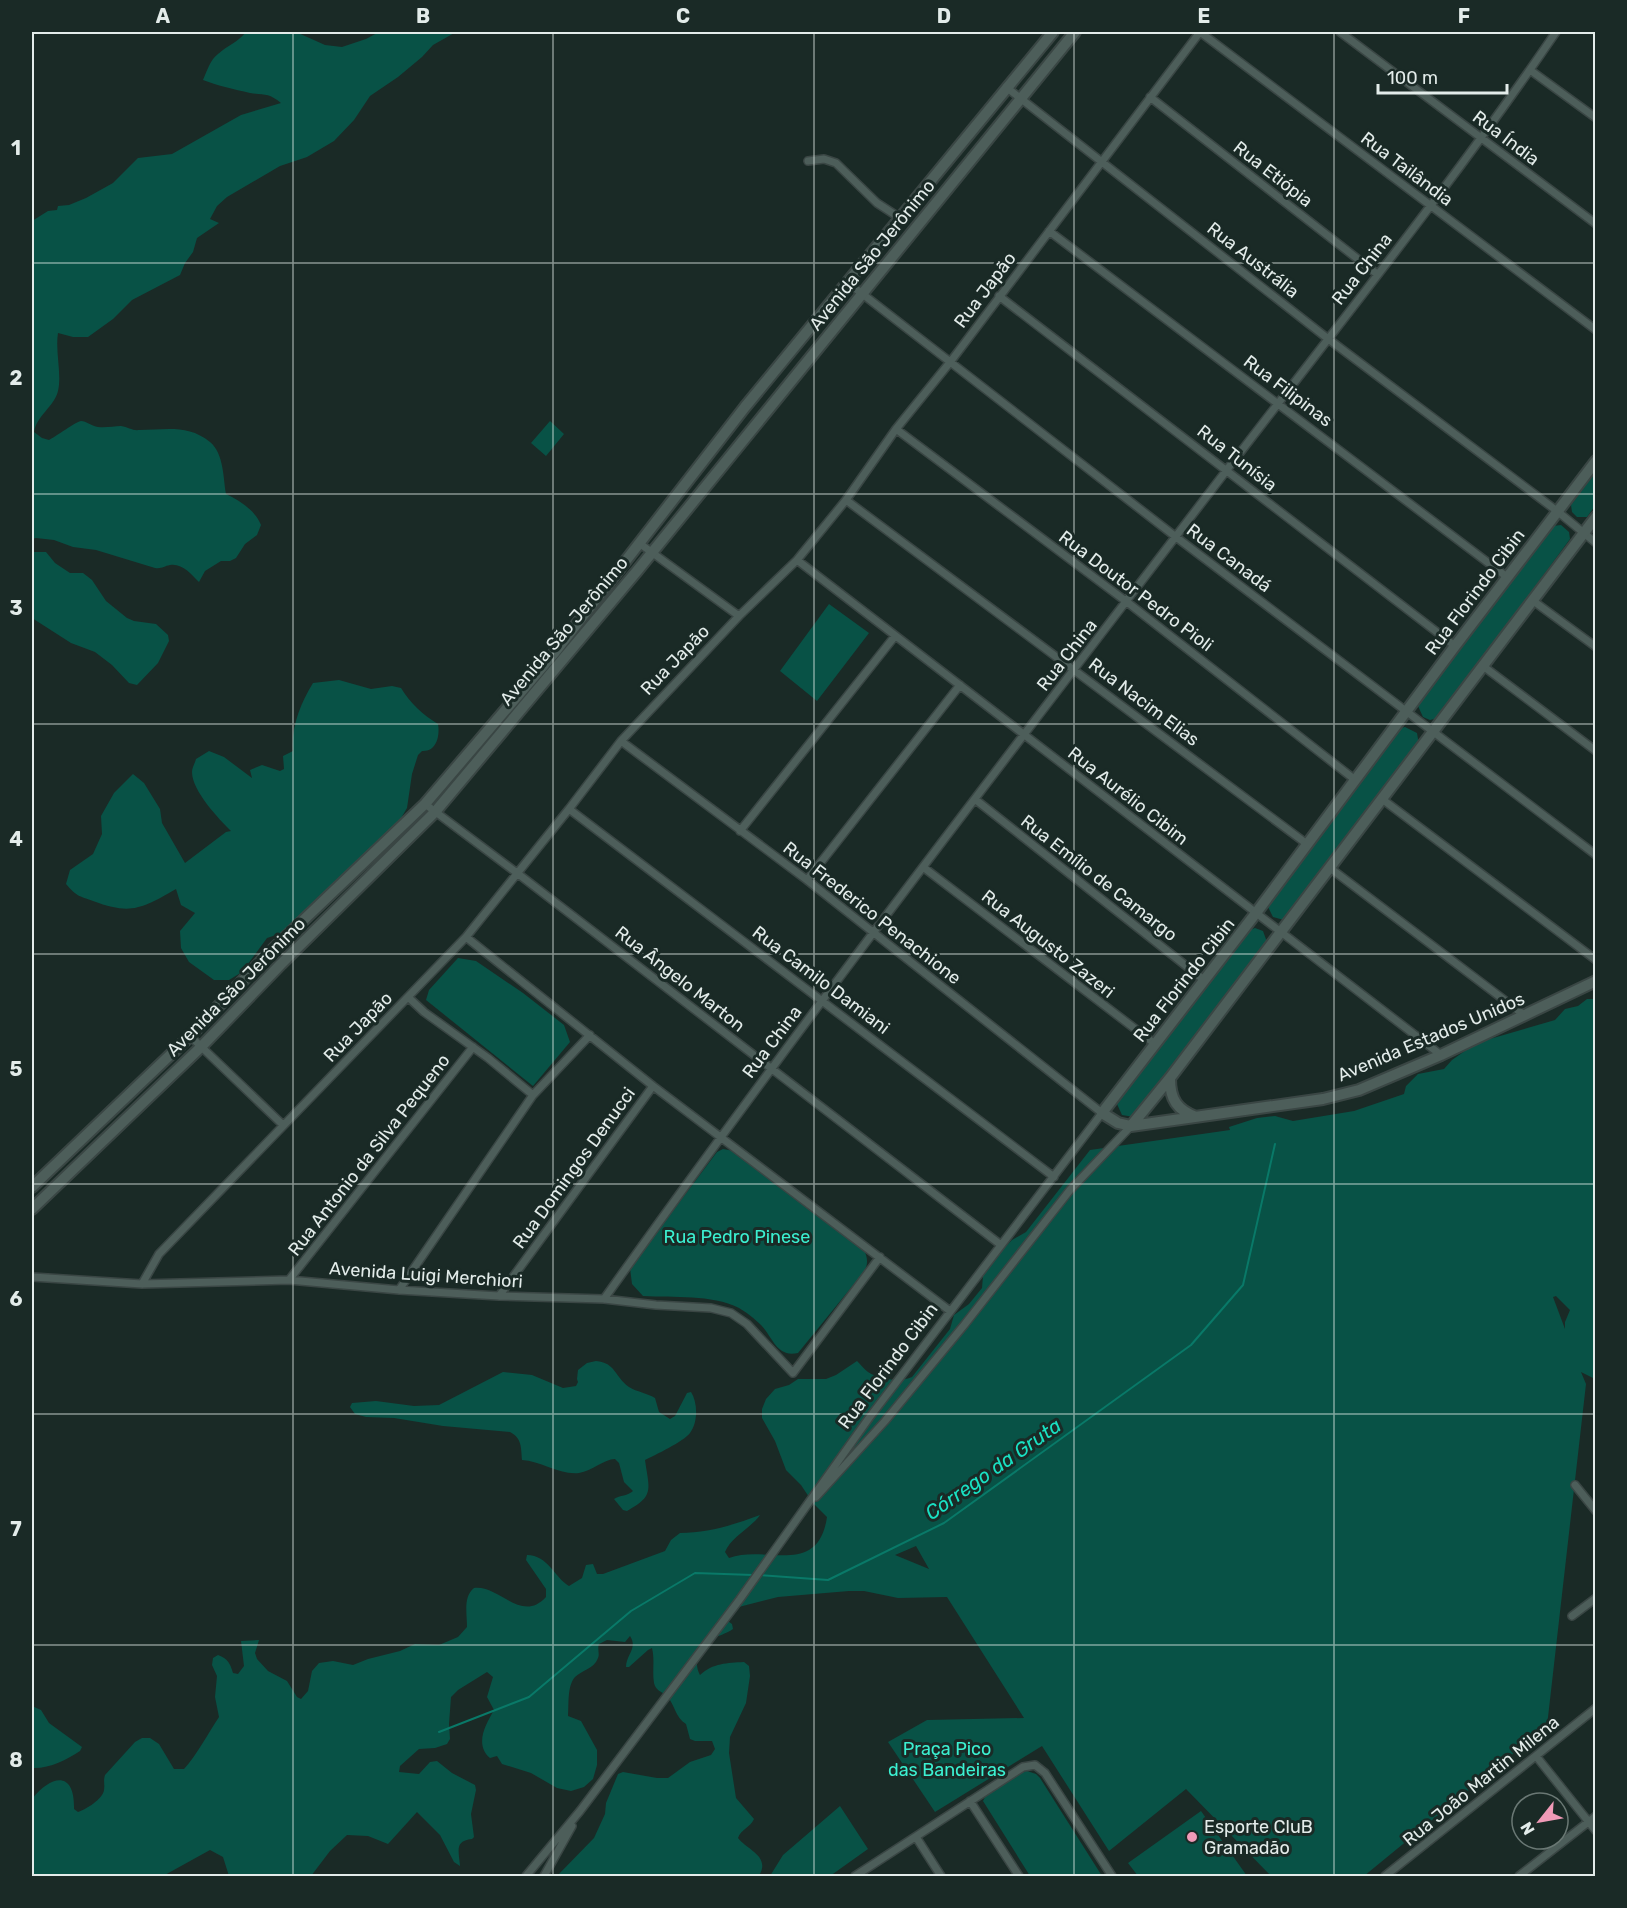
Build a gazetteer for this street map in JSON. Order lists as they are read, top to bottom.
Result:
{
  "streets": {
    "street": [
      "Rua Índia",
      "Rua Tailândia",
      "Rua Etiópia",
      "Avenida São Jerônimo",
      "Rua Austrália",
      "Rua China",
      "Rua Japão",
      "Rua Filipinas",
      "Rua Tunísia",
      "Rua Canadá",
      "Rua Doutor Pedro Pioli",
      "Rua Florindo Cibin",
      "Rua Nacim Elias",
      "Rua Aurélio Cibim",
      "Rua Emílio de Camargo",
      "Rua Frederico Penachione",
      "Rua Augusto Zazeri",
      "Rua Ângelo Marton",
      "Rua Camilo Damiani",
      "Avenida Estados Unidos",
      "Rua Antonio da Silva Pequeno",
      "Rua Domingos Denucci",
      "Avenida Luigi Merchiori",
      "Rua João Martin Milena"
    ]
  },
  "crossings": [
    ["Rua Índia", "Rua China"],
    ["Rua Tailândia", "Rua China"],
    ["Rua Tailândia", "Rua Japão"],
    ["Rua Etiópia", "Rua China"],
    ["Rua Etiópia", "Rua Japão"],
    ["Avenida São Jerônimo", "Rua Austrália"],
    ["Avenida São Jerônimo", "Rua Canadá"],
    ["Avenida São Jerônimo", "Rua Ângelo Marton"],
    ["Rua Austrália", "Rua China"],
    ["Rua Austrália", "Rua Japão"],
    ["Rua Austrália", "Rua Florindo Cibin"],
    ["Rua China", "Rua Filipinas"],
    ["Rua China", "Rua Tunísia"],
    ["Rua China", "Rua Canadá"],
    ["Rua China", "Rua Doutor Pedro Pioli"],
    ["Rua China", "Rua Nacim Elias"],
    ["Rua China", "Rua Aurélio Cibim"],
    ["Rua China", "Rua Emílio de Camargo"],
    ["Rua China", "Rua Frederico Penachione"],
    ["Rua China", "Rua Augusto Zazeri"],
    ["Rua China", "Rua Ângelo Marton"],
    ["Rua China", "Rua Camilo Damiani"],
    ["Rua China", "Avenida Luigi Merchiori"],
    ["Rua Japão", "Rua Filipinas"],
    ["Rua Japão", "Rua Tunísia"],
    ["Rua Japão", "Rua Canadá"],
    ["Rua Japão", "Rua Doutor Pedro Pioli"],
    ["Rua Japão", "Rua Nacim Elias"],
    ["Rua Japão", "Rua Aurélio Cibim"],
    ["Rua Japão", "Rua Frederico Penachione"],
    ["Rua Japão", "Rua Ângelo Marton"],
    ["Rua Japão", "Rua Camilo Damiani"],
    ["Rua Japão", "Avenida Luigi Merchiori"],
    ["Rua Filipinas", "Rua Florindo Cibin"],
    ["Rua Tunísia", "Rua Florindo Cibin"],
    ["Rua Canadá", "Rua Florindo Cibin"],
    ["Rua Doutor Pedro Pioli", "Rua Florindo Cibin"],
    ["Rua Florindo Cibin", "Rua Nacim Elias"],
    ["Rua Florindo Cibin", "Rua Aurélio Cibim"],
    ["Rua Florindo Cibin", "Rua Emílio de Camargo"],
    ["Rua Florindo Cibin", "Rua Frederico Penachione"],
    ["Rua Florindo Cibin", "Rua Augusto Zazeri"],
    ["Rua Florindo Cibin", "Rua Ângelo Marton"],
    ["Rua Florindo Cibin", "Rua Camilo Damiani"],
    ["Rua Florindo Cibin", "Avenida Estados Unidos"],
    ["Rua Aurélio Cibim", "Avenida Estados Unidos"],
    ["Rua Antonio da Silva Pequeno", "Avenida Luigi Merchiori"],
    ["Rua Domingos Denucci", "Avenida Luigi Merchiori"]
  ],
  "water": ["Córrego da Gruta"],
  "parks": ["Rua Pedro Pinese", "Praça Pico das Bandeiras"],
  "places": ["Esporte CluB Gramadão"],
  "scale_bar": "100 m",
  "north": "bottom left",
  "grid": {
    "columns": [
      "A",
      "B",
      "C",
      "D",
      "E",
      "F"
    ],
    "rows": [
      "1",
      "2",
      "3",
      "4",
      "5",
      "6",
      "7",
      "8"
    ]
  }
}
